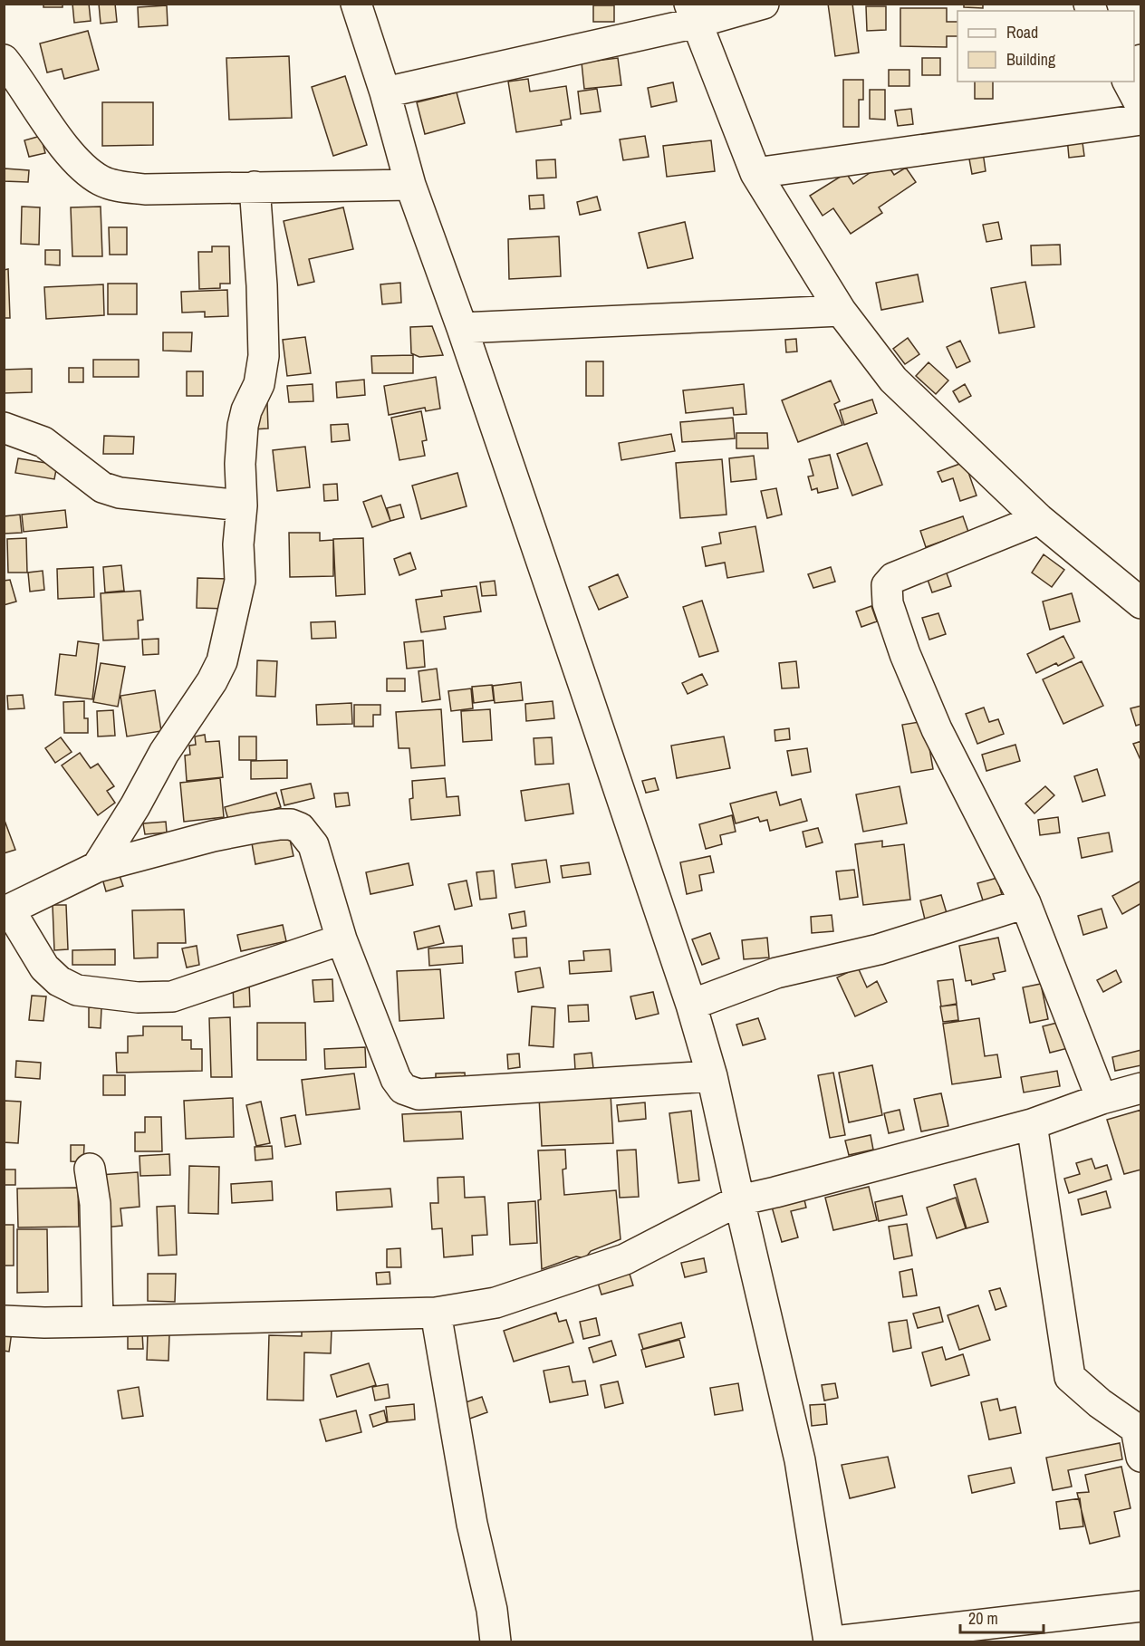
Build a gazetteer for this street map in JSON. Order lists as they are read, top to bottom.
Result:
{
  "legend": ["Road", "Building"],
  "scale_bar": "20 m"
}
